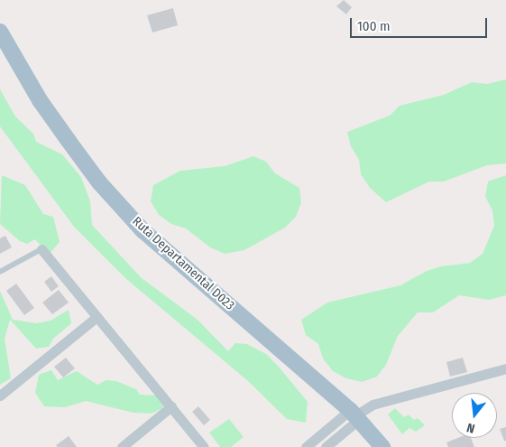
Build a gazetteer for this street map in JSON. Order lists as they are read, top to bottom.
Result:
{
  "streets": {
    "main road": ["Ruta Departamental D023"]
  },
  "scale_bar": "100 m",
  "north": "bottom"
}
